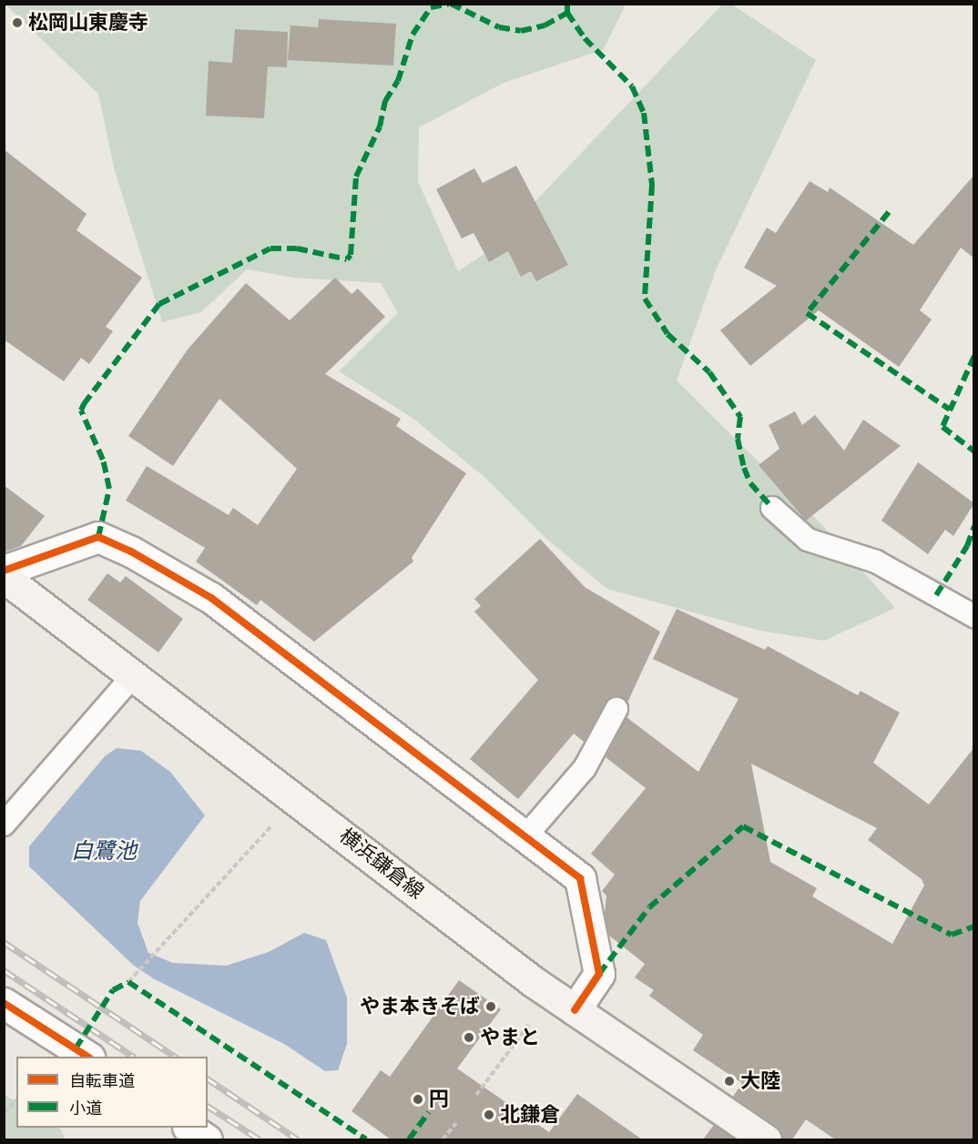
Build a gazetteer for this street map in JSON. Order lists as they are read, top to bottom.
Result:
{
  "streets": {
    "main road": ["横浜鎌倉線"]
  },
  "water": ["白鷺池"],
  "places": [
    "松岡山東慶寺",
    "やま本きそば",
    "やまと",
    "大陸",
    "円",
    "北鎌倉"
  ],
  "legend": ["自転車道", "小道"]
}
